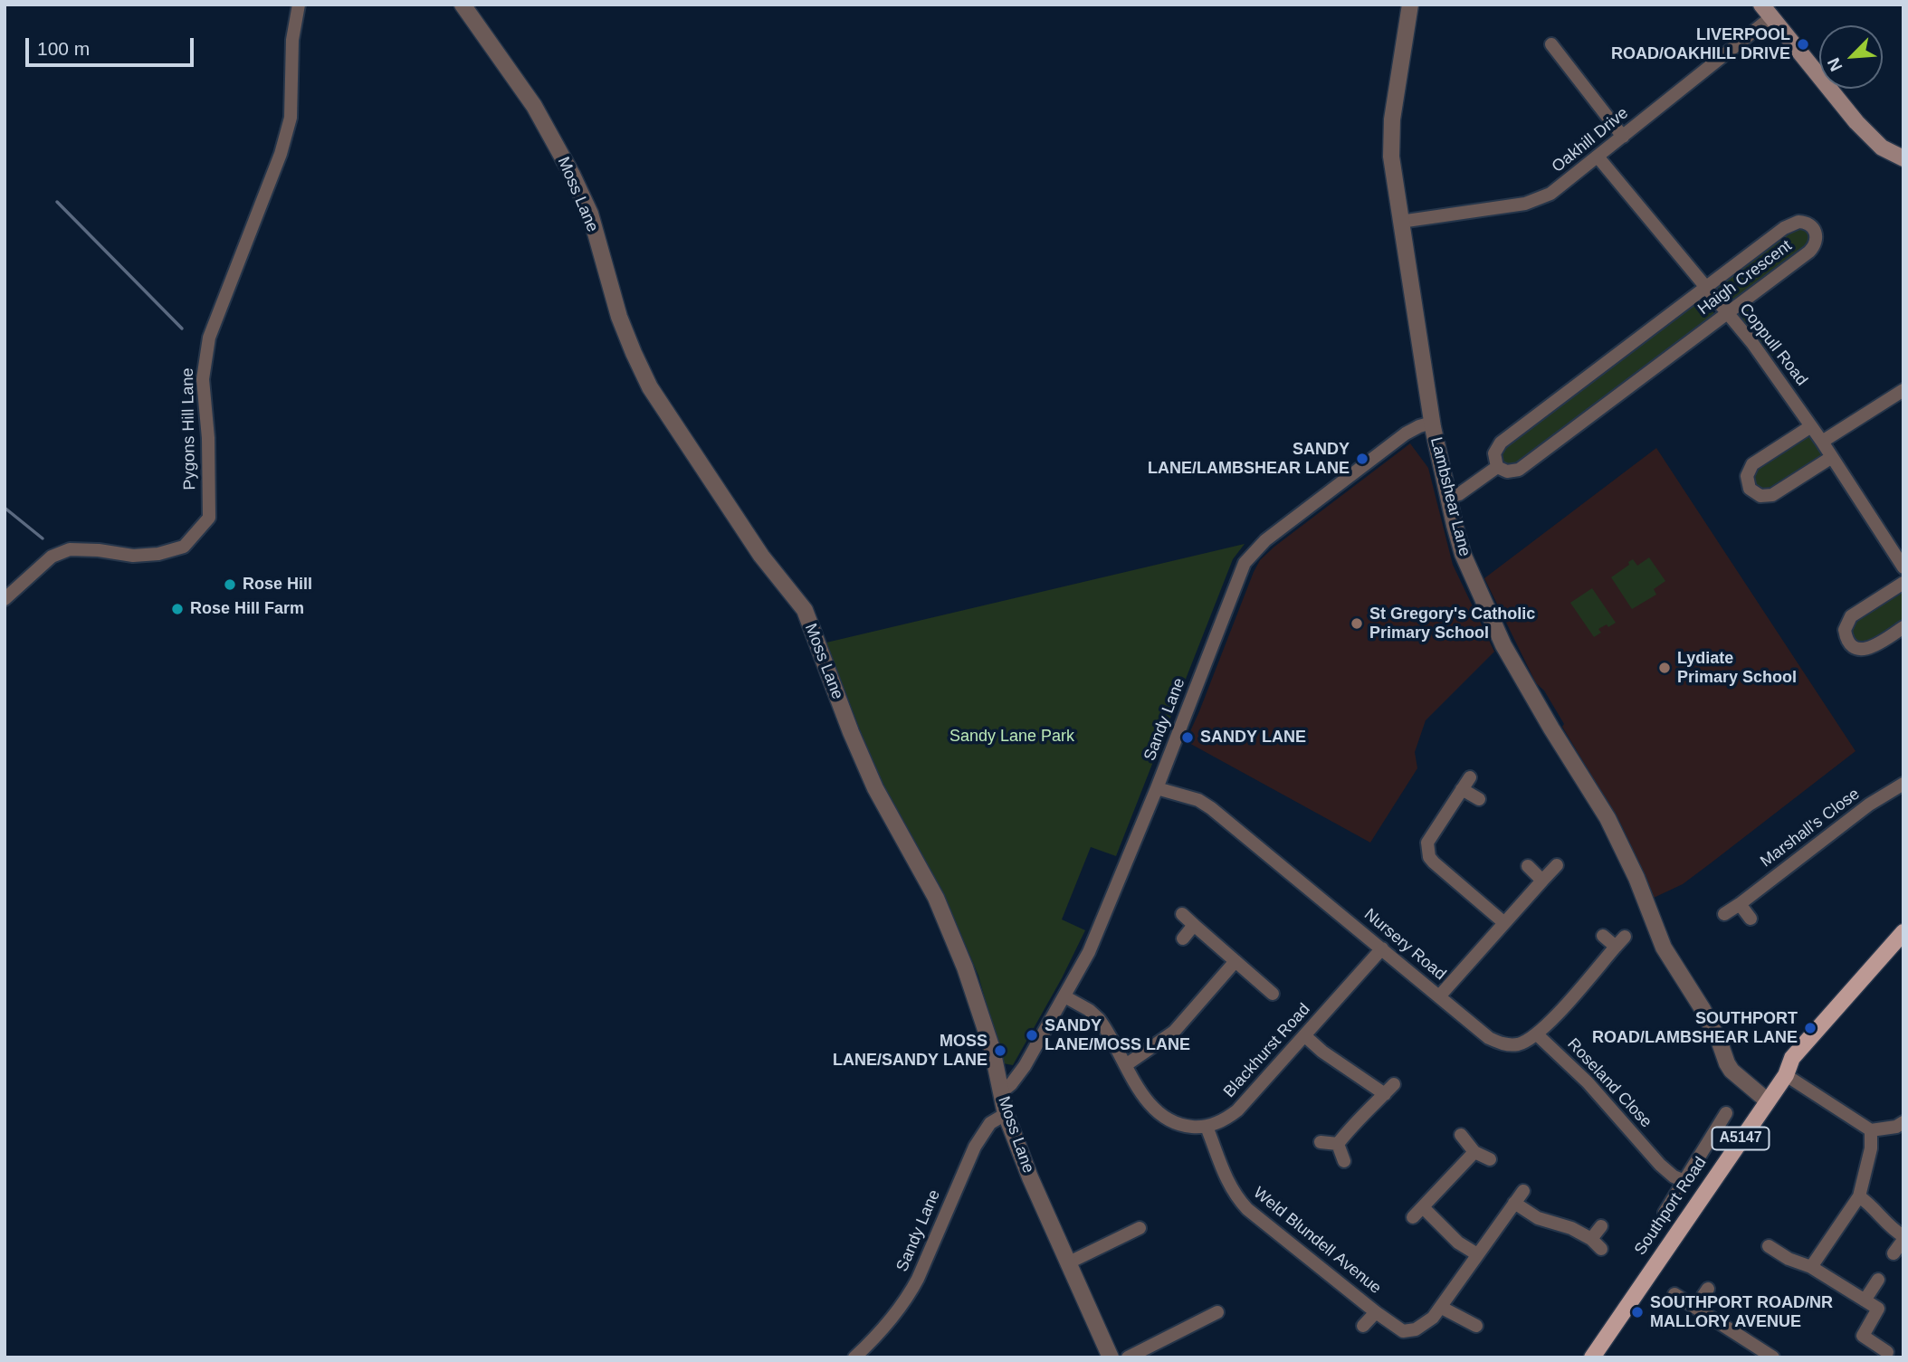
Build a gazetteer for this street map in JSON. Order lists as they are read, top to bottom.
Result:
{
  "streets": {
    "main road": ["A5147", "Southport Road"],
    "street": [
      "Oakhill Drive",
      "Moss Lane",
      "Haigh Crescent",
      "Coppull Road",
      "Pygons Hill Lane",
      "Lambshear Lane",
      "Sandy Lane",
      "Marshall's Close",
      "Nursery Road",
      "Blackhurst Road",
      "Roseland Close",
      "Weld Blundell Avenue"
    ]
  },
  "crossings": [
    ["Oakhill Drive", "Coppull Road"],
    ["Oakhill Drive", "Lambshear Lane"],
    ["Moss Lane", "Sandy Lane"],
    ["Haigh Crescent", "Coppull Road"],
    ["Haigh Crescent", "Lambshear Lane"],
    ["Lambshear Lane", "Sandy Lane"],
    ["Lambshear Lane", "Southport Road"],
    ["Sandy Lane", "Nursery Road"],
    ["Nursery Road", "Blackhurst Road"],
    ["Nursery Road", "Roseland Close"],
    ["Blackhurst Road", "Weld Blundell Avenue"]
  ],
  "parks": ["Sandy Lane Park"],
  "places": [
    "LIVERPOOL ROAD/OAKHILL DRIVE",
    "SANDY LANE/LAMBSHEAR LANE",
    "Rose Hill",
    "Rose Hill Farm",
    "St Gregory's Catholic Primary School",
    "Lydiate Primary School",
    "SANDY LANE",
    "SOUTHPORT ROAD/LAMBSHEAR LANE",
    "SANDY LANE/MOSS LANE",
    "MOSS LANE/SANDY LANE",
    "SOUTHPORT ROAD/NR MALLORY AVENUE"
  ],
  "scale_bar": "100 m",
  "north": "bottom left"
}
